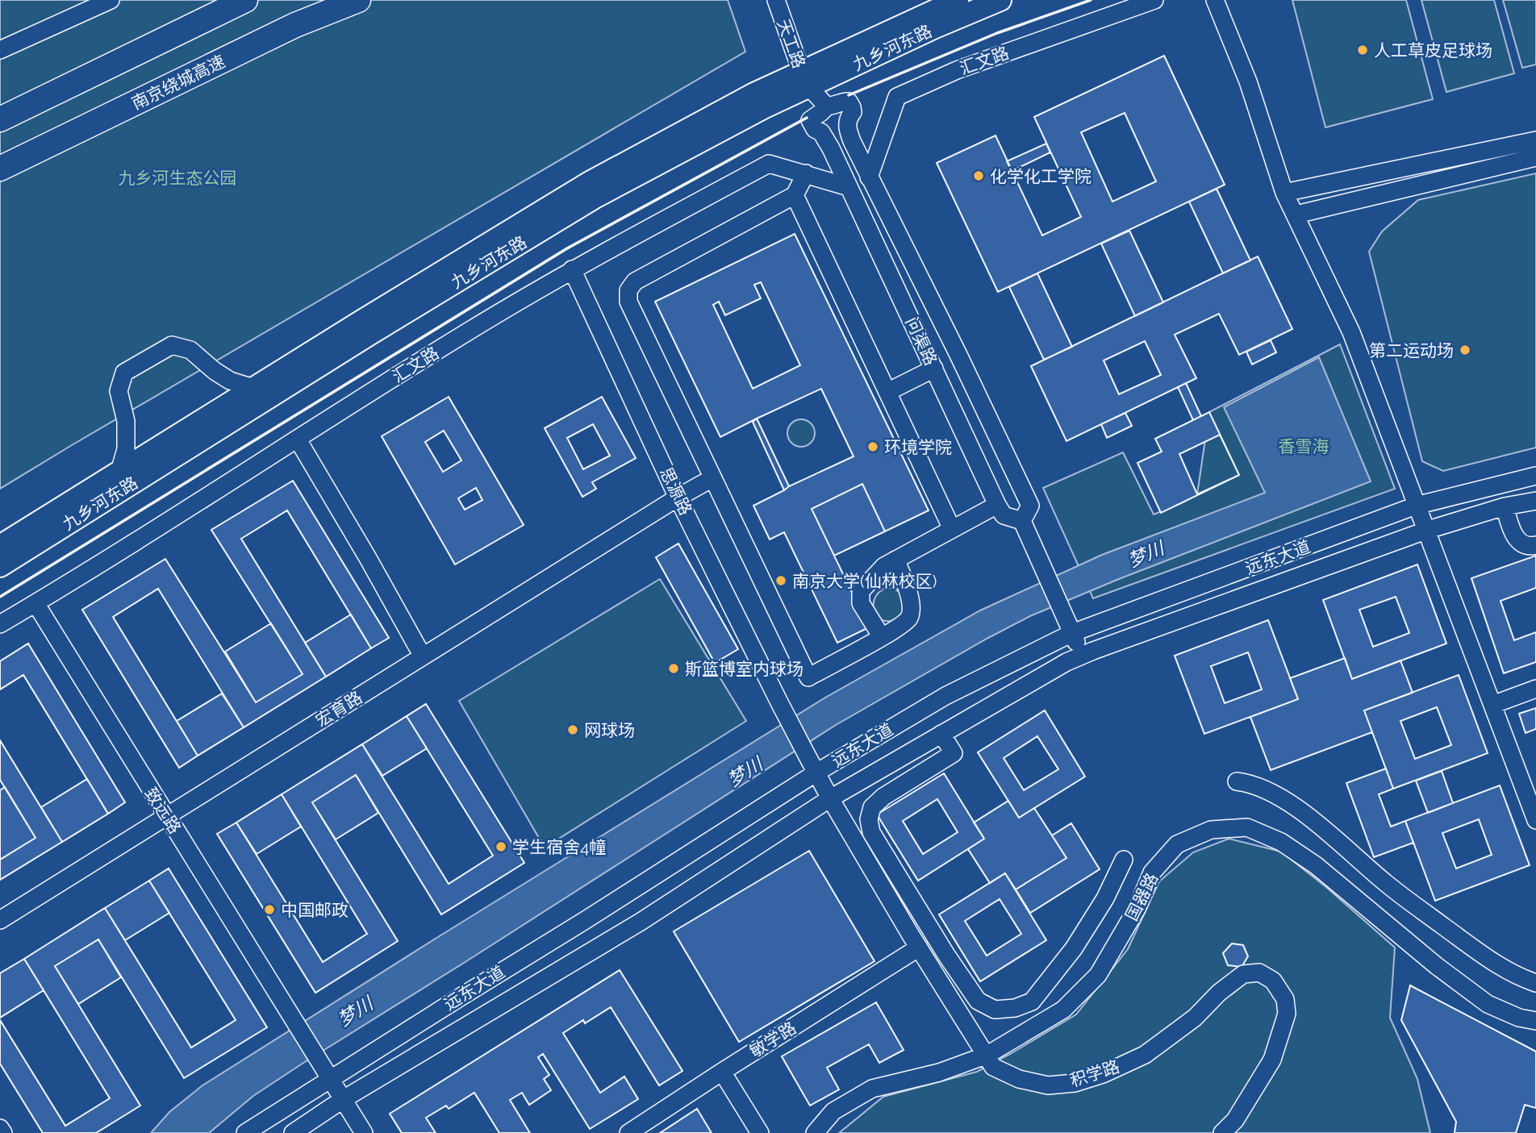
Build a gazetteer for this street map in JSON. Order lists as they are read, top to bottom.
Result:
{
  "streets": {
    "highway": ["南京绕城高速"],
    "main road": ["九乡河东路"],
    "street": [
      "天工路",
      "汇文路",
      "问渠路",
      "思源路",
      "远东大道",
      "宏育路",
      "致远路",
      "国器路",
      "敏学路",
      "积学路"
    ]
  },
  "crossings": [
    ["天工路", "九乡河东路"],
    ["汇文路", "问渠路"],
    ["汇文路", "思源路"],
    ["汇文路", "致远路"],
    ["思源路", "远东大道"],
    ["思源路", "宏育路"],
    ["思源路", "积学路"],
    ["远东大道", "致远路"],
    ["远东大道", "积学路"],
    ["宏育路", "致远路"],
    ["国器路", "积学路"],
    ["敏学路", "积学路"]
  ],
  "water": ["梦川"],
  "parks": ["九乡河生态公园", "香雪海"],
  "places": [
    "人工草皮足球场",
    "化学化工学院",
    "第二运动场",
    "环境学院",
    "南京大学(仙林校区)",
    "斯篮博室内球场",
    "网球场",
    "学生宿舍4幢",
    "中国邮政"
  ]
}
